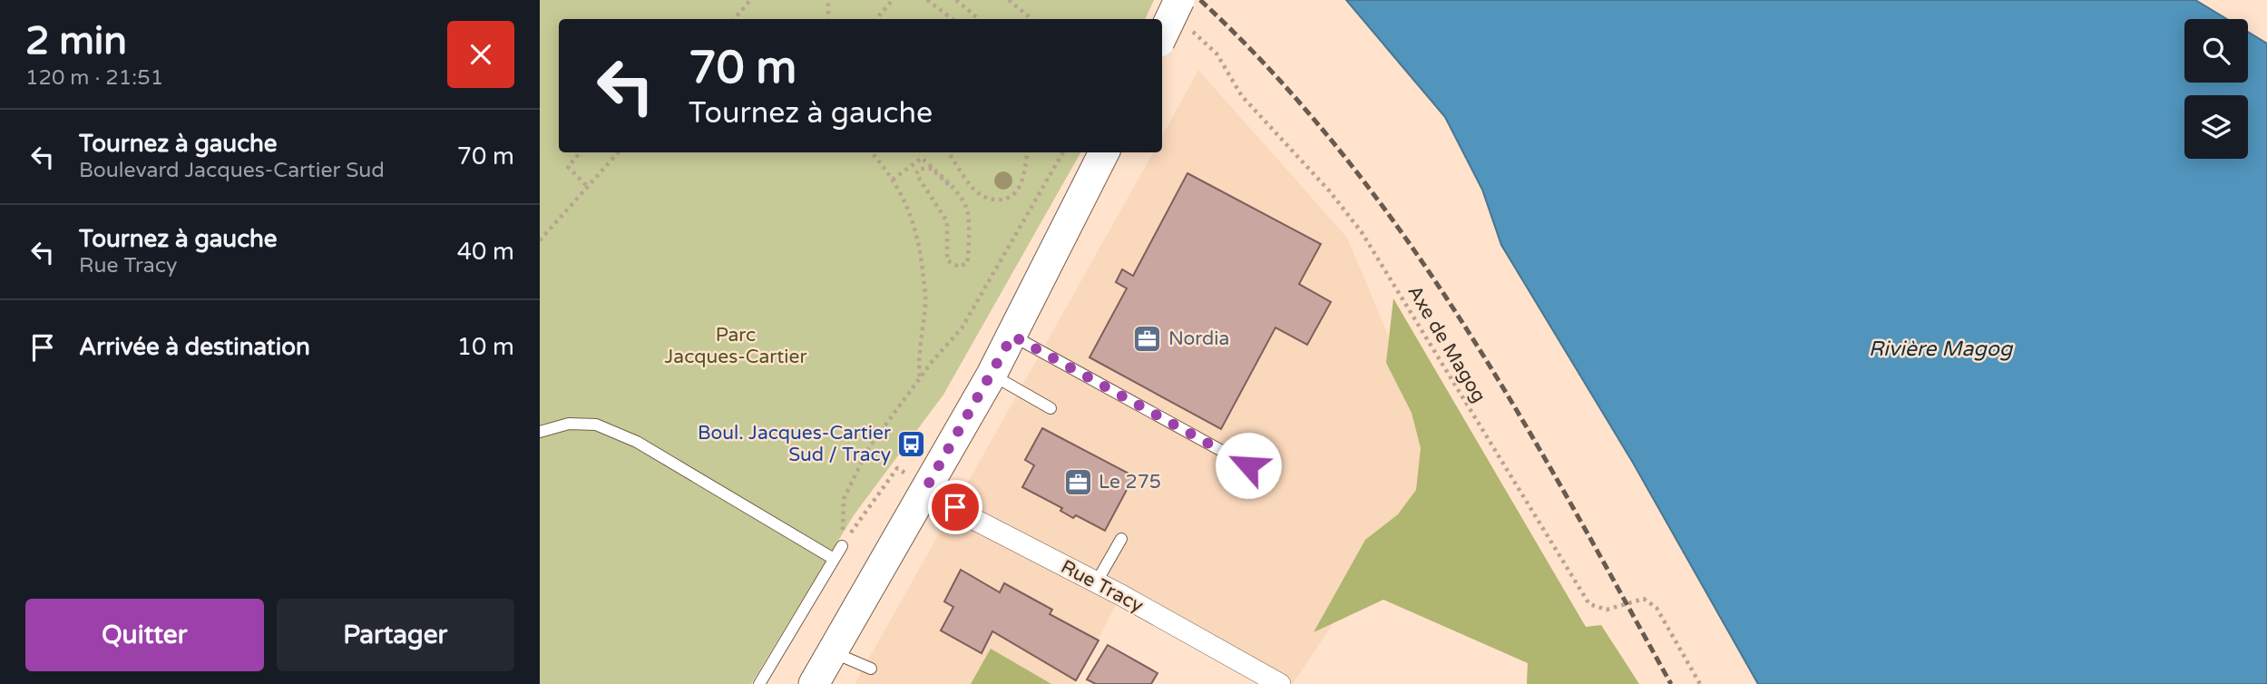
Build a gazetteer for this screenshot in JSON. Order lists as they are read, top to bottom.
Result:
{
  "streets": {
    "street": ["Rue Tracy"],
    "path": ["Axe de Magog"]
  },
  "water": ["Rivière Magog"],
  "parks": ["Parc Jacques-Cartier"],
  "places": {
    "office": ["Nordia", "Le 275"],
    "bus stop": ["Boul. Jacques-Cartier Sud / Tracy"]
  },
  "page": {
    "heading": ["2 min", "120 m · 21:51"],
    "turn": ["70 m", "Tournez à gauche"],
    "list": [
      {
        "name": "Tournez à gauche",
        "note": "Boulevard Jacques-Cartier Sud",
        "value": "70 m"
      },
      {
        "name": "Tournez à gauche",
        "note": "Rue Tracy",
        "value": "40 m"
      },
      {
        "name": "Arrivée à destination",
        "value": "10 m"
      }
    ],
    "buttons": ["Quitter", "Partager"]
  }
}
